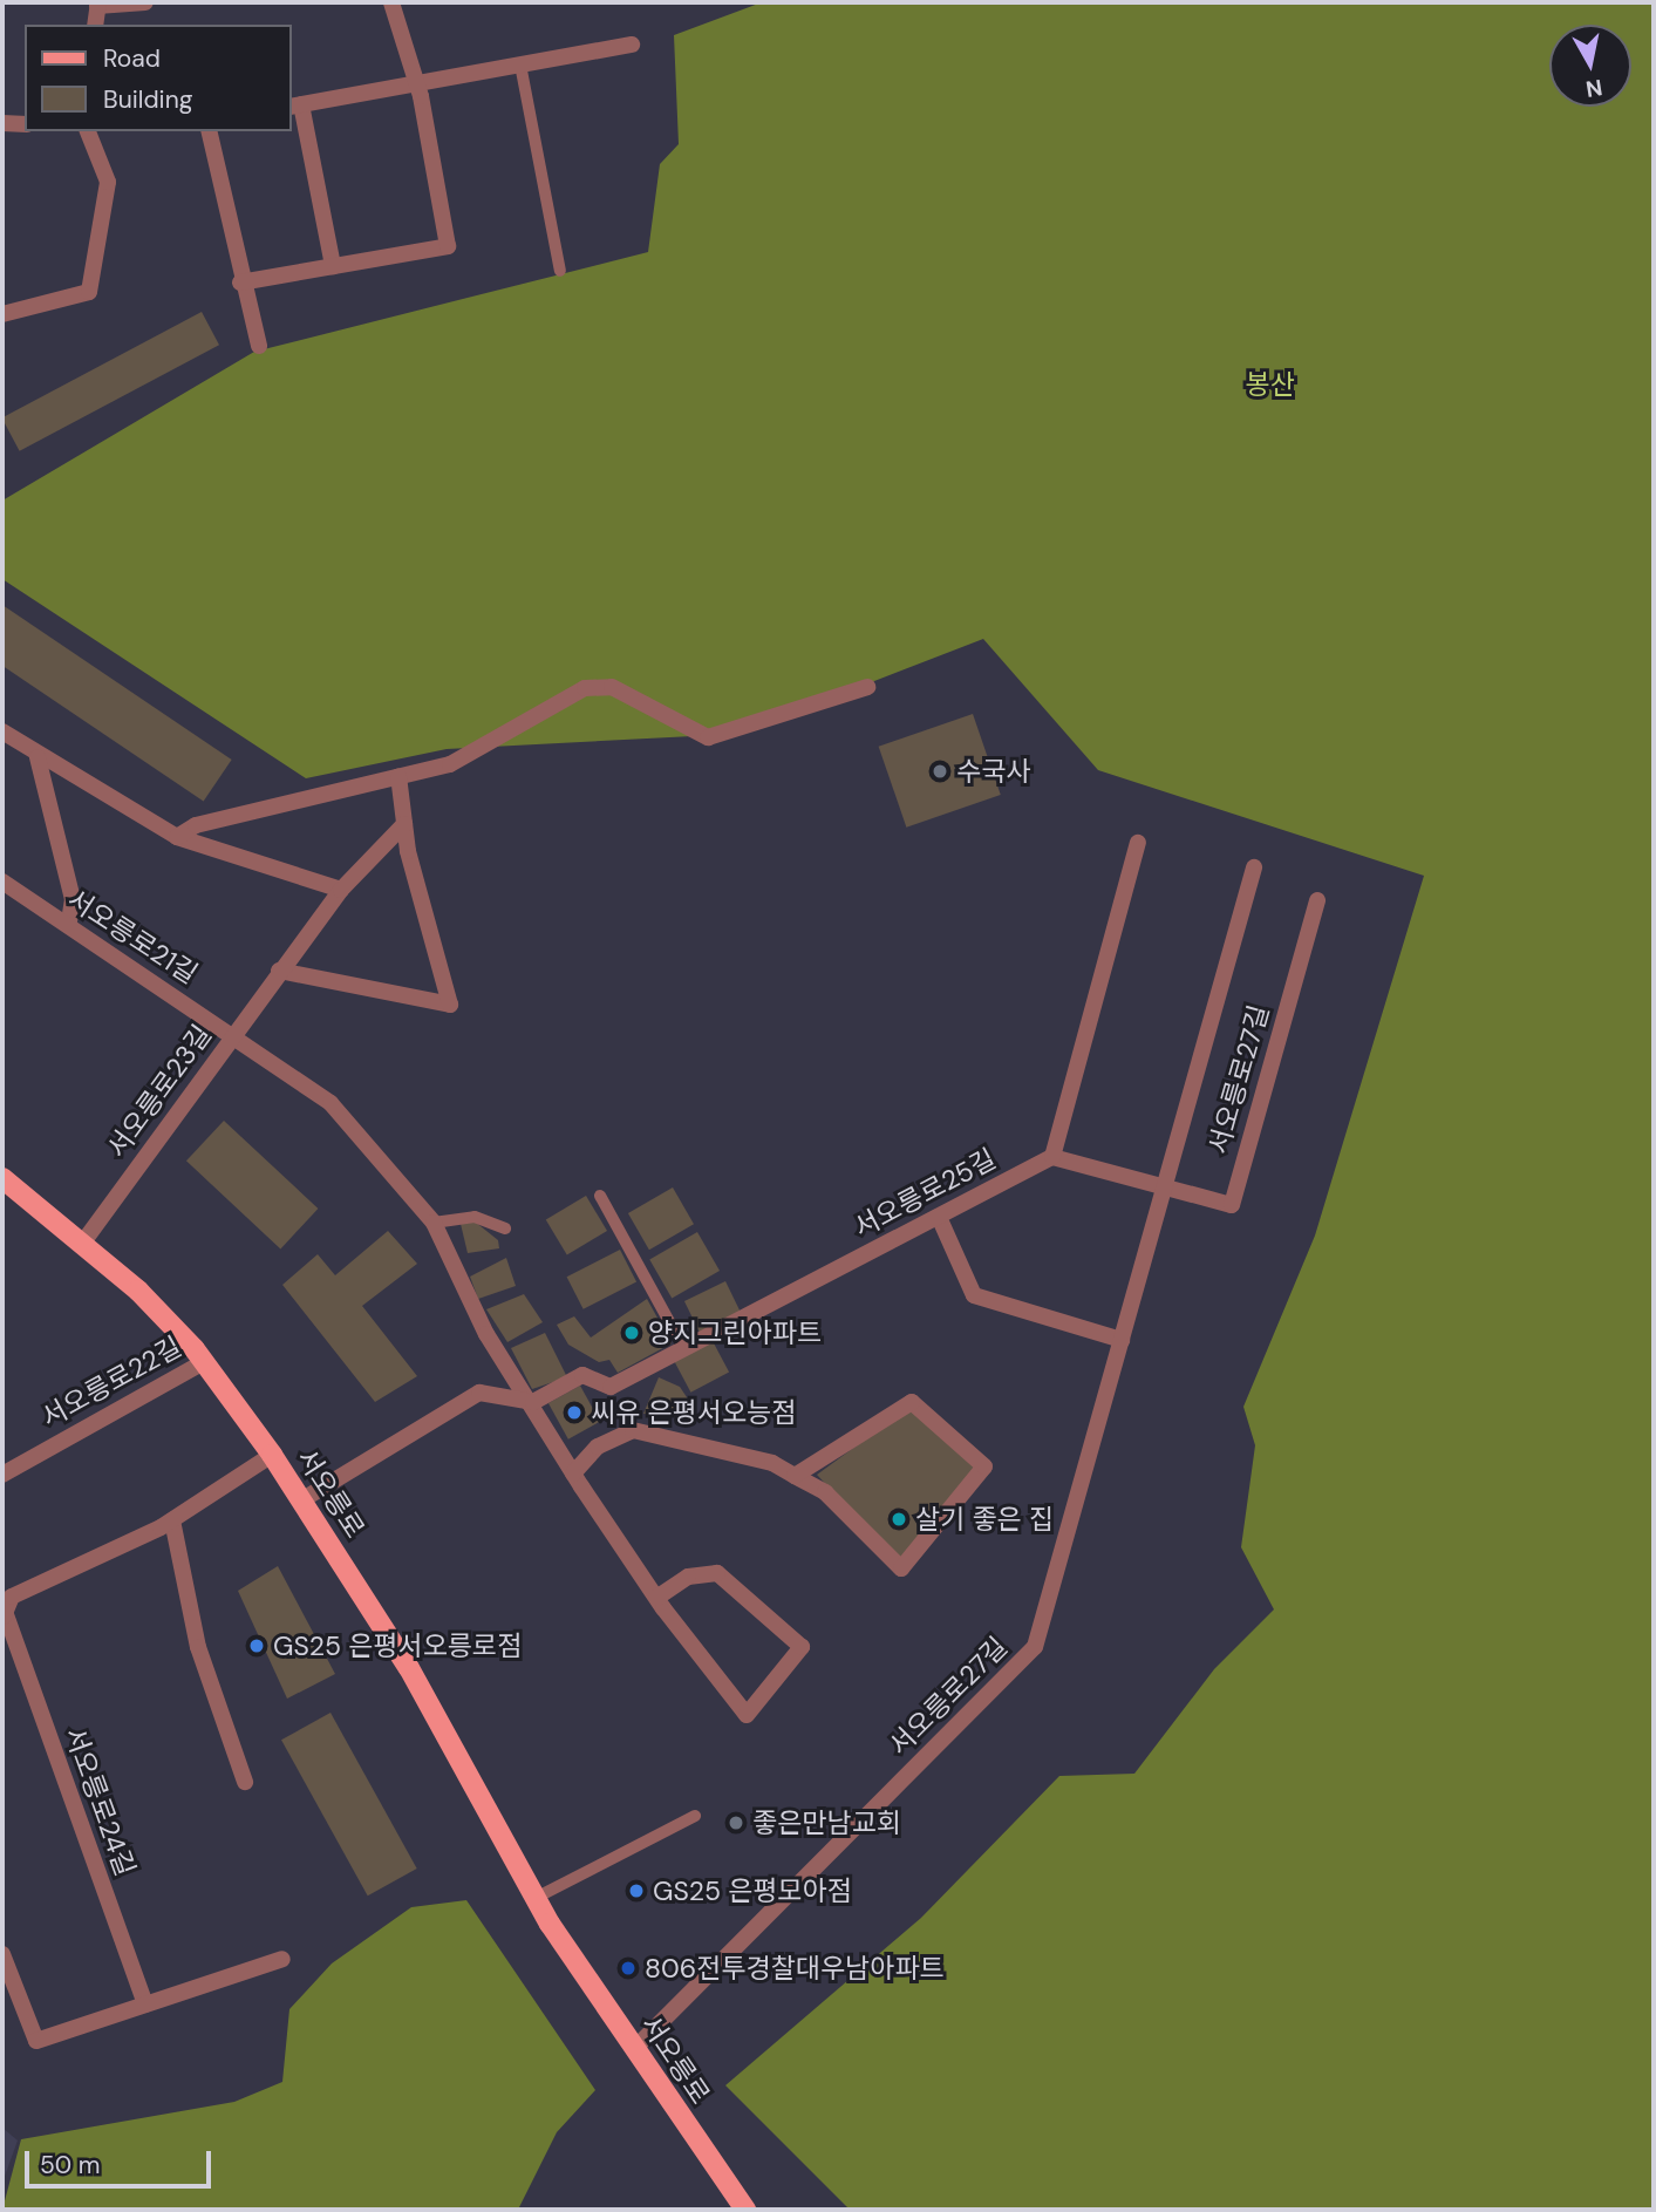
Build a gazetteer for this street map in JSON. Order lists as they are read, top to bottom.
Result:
{
  "streets": {
    "main road": ["서오릉로"],
    "street": [
      "서오릉로21길",
      "서오릉로27길",
      "서오릉로23길",
      "서오릉로25길",
      "서오릉로22길",
      "서오릉로24길"
    ]
  },
  "crossings": [
    ["서오릉로21길", "서오릉로23길"],
    ["서오릉로27길", "서오릉로"],
    ["서오릉로23길", "서오릉로"],
    ["서오릉로22길", "서오릉로"],
    ["서오릉로", "서오릉로24길"]
  ],
  "parks": ["봉산"],
  "places": [
    "수국사",
    "양지그린아파트",
    "씨유 은평서오능점",
    "살기 좋은 집",
    "GS25 은평서오릉로점",
    "좋은만남교회",
    "GS25 은평모아점",
    "806전투경찰대우남아파트"
  ],
  "legend": ["Road", "Building"],
  "scale_bar": "50 m",
  "north": "bottom"
}
